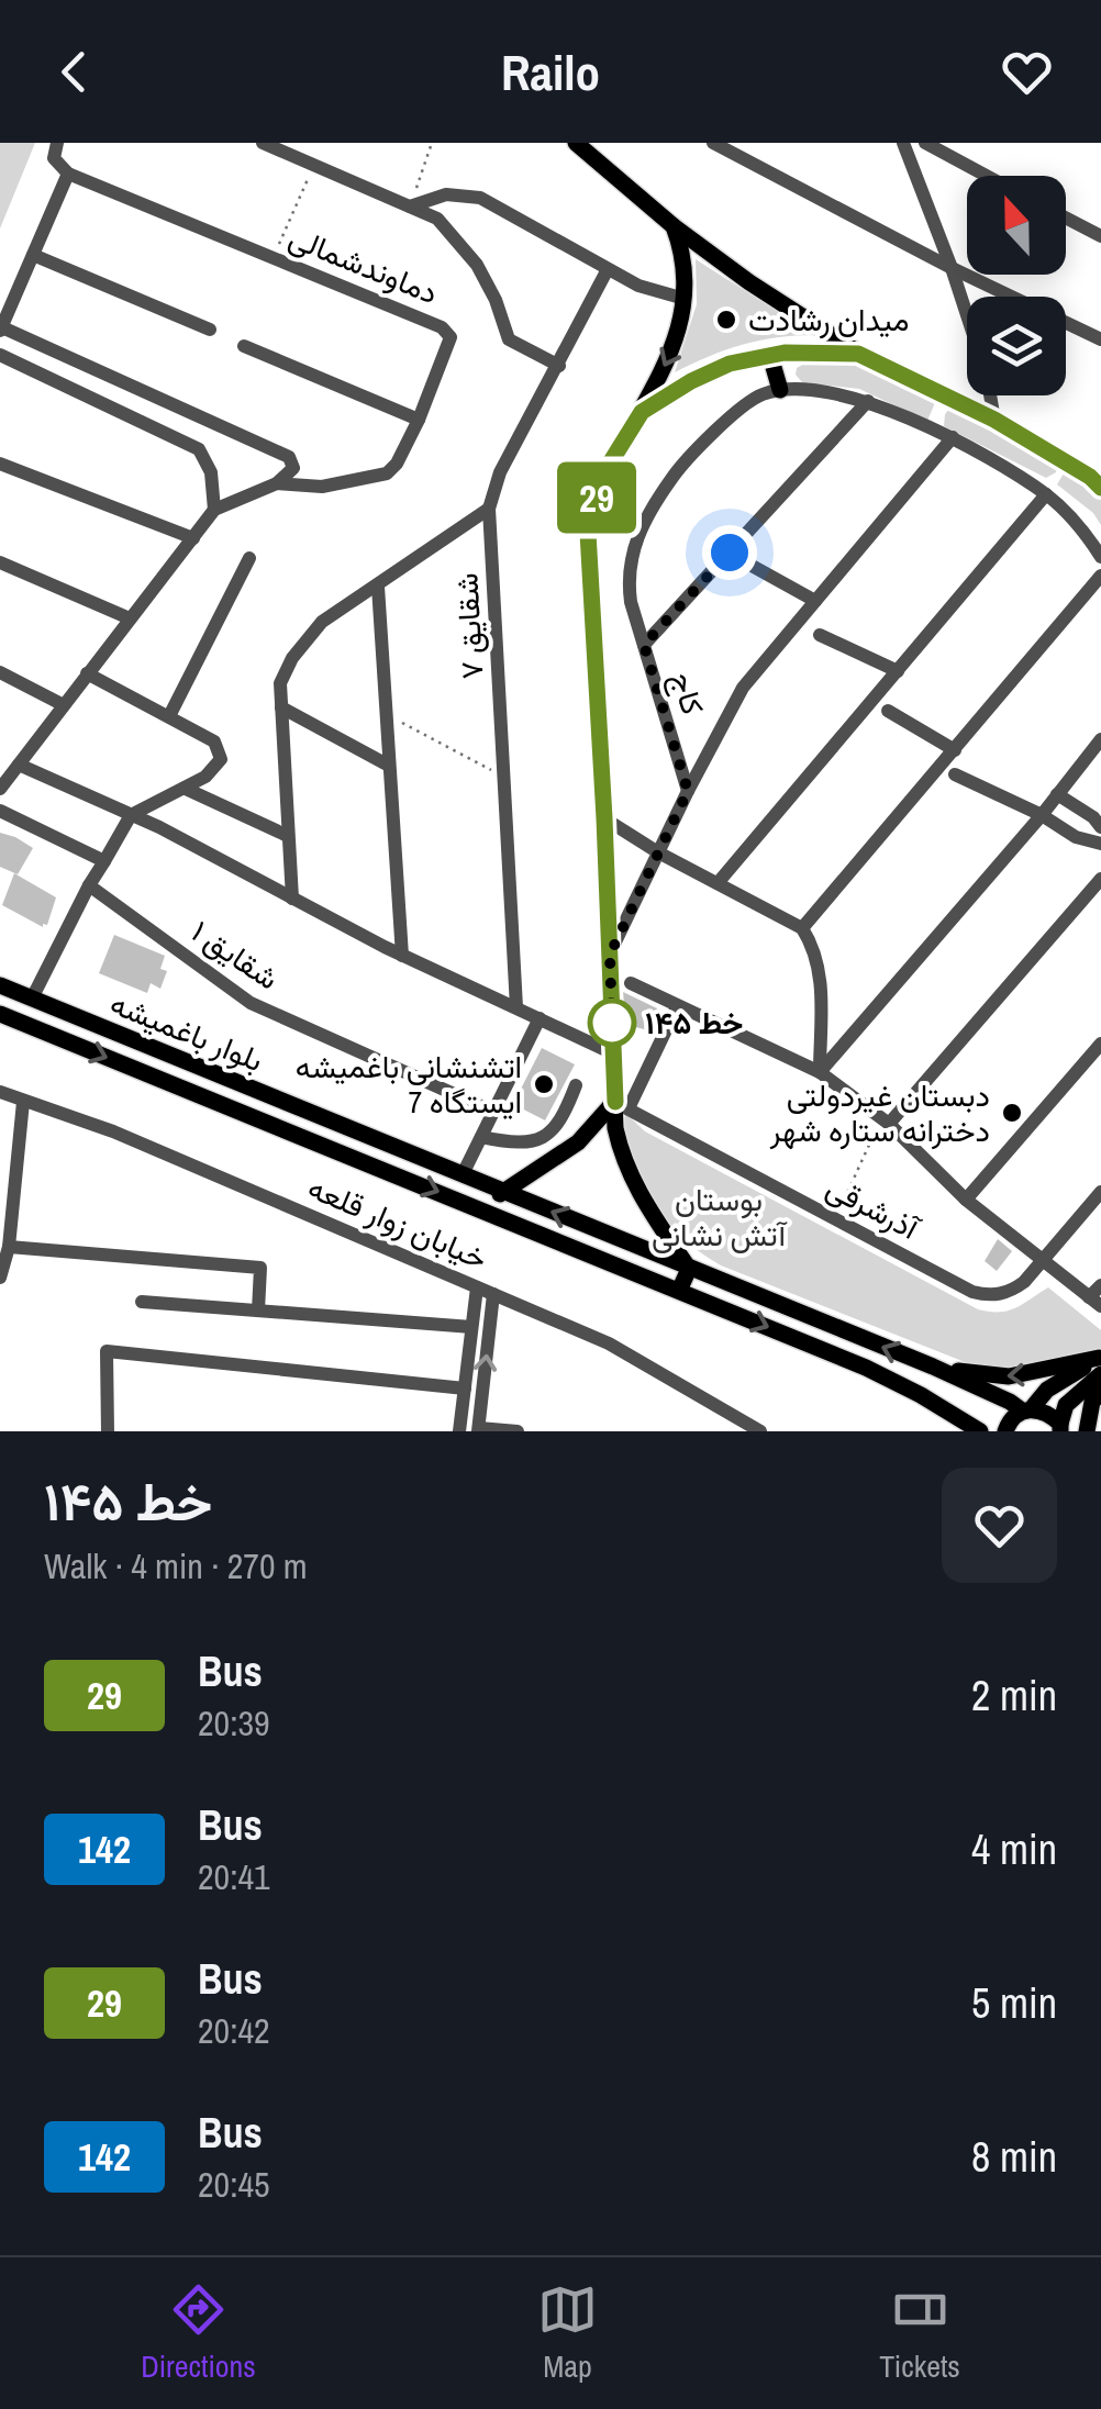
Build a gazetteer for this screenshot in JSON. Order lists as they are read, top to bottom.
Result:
{
  "streets": {
    "main road": ["بلوار باغمیشه"],
    "street": [
      "دماوندشمالی",
      "شقایق ۷",
      "کاج",
      "شقایق ۱",
      "آذرشرقی",
      "خیابان زوار قلعه"
    ]
  },
  "parks": ["بوستان آتش نشانی"],
  "places": [
    "میدان رشادت",
    "خط ۱۴۵",
    "اتشنشانی باغمیشه ایستگاه 7",
    "دبستان غیردولتی دخترانه ستاره شهر"
  ],
  "lines": ["bus line 29"],
  "north": "top",
  "page": {
    "header": "Railo",
    "on_map": "29",
    "heading": ["خط ۱۴۵", "Walk · 4 min · 270 m"],
    "list": [
      {
        "mark": "29",
        "name": "Bus",
        "note": "20:39",
        "value": "2 min"
      },
      {
        "mark": "142",
        "name": "Bus",
        "note": "20:41",
        "value": "4 min"
      },
      {
        "mark": "29",
        "name": "Bus",
        "note": "20:42",
        "value": "5 min"
      },
      {
        "mark": "142",
        "name": "Bus",
        "note": "20:45",
        "value": "8 min"
      }
    ],
    "tabs": ["Directions", "Map", "Tickets"]
  }
}
